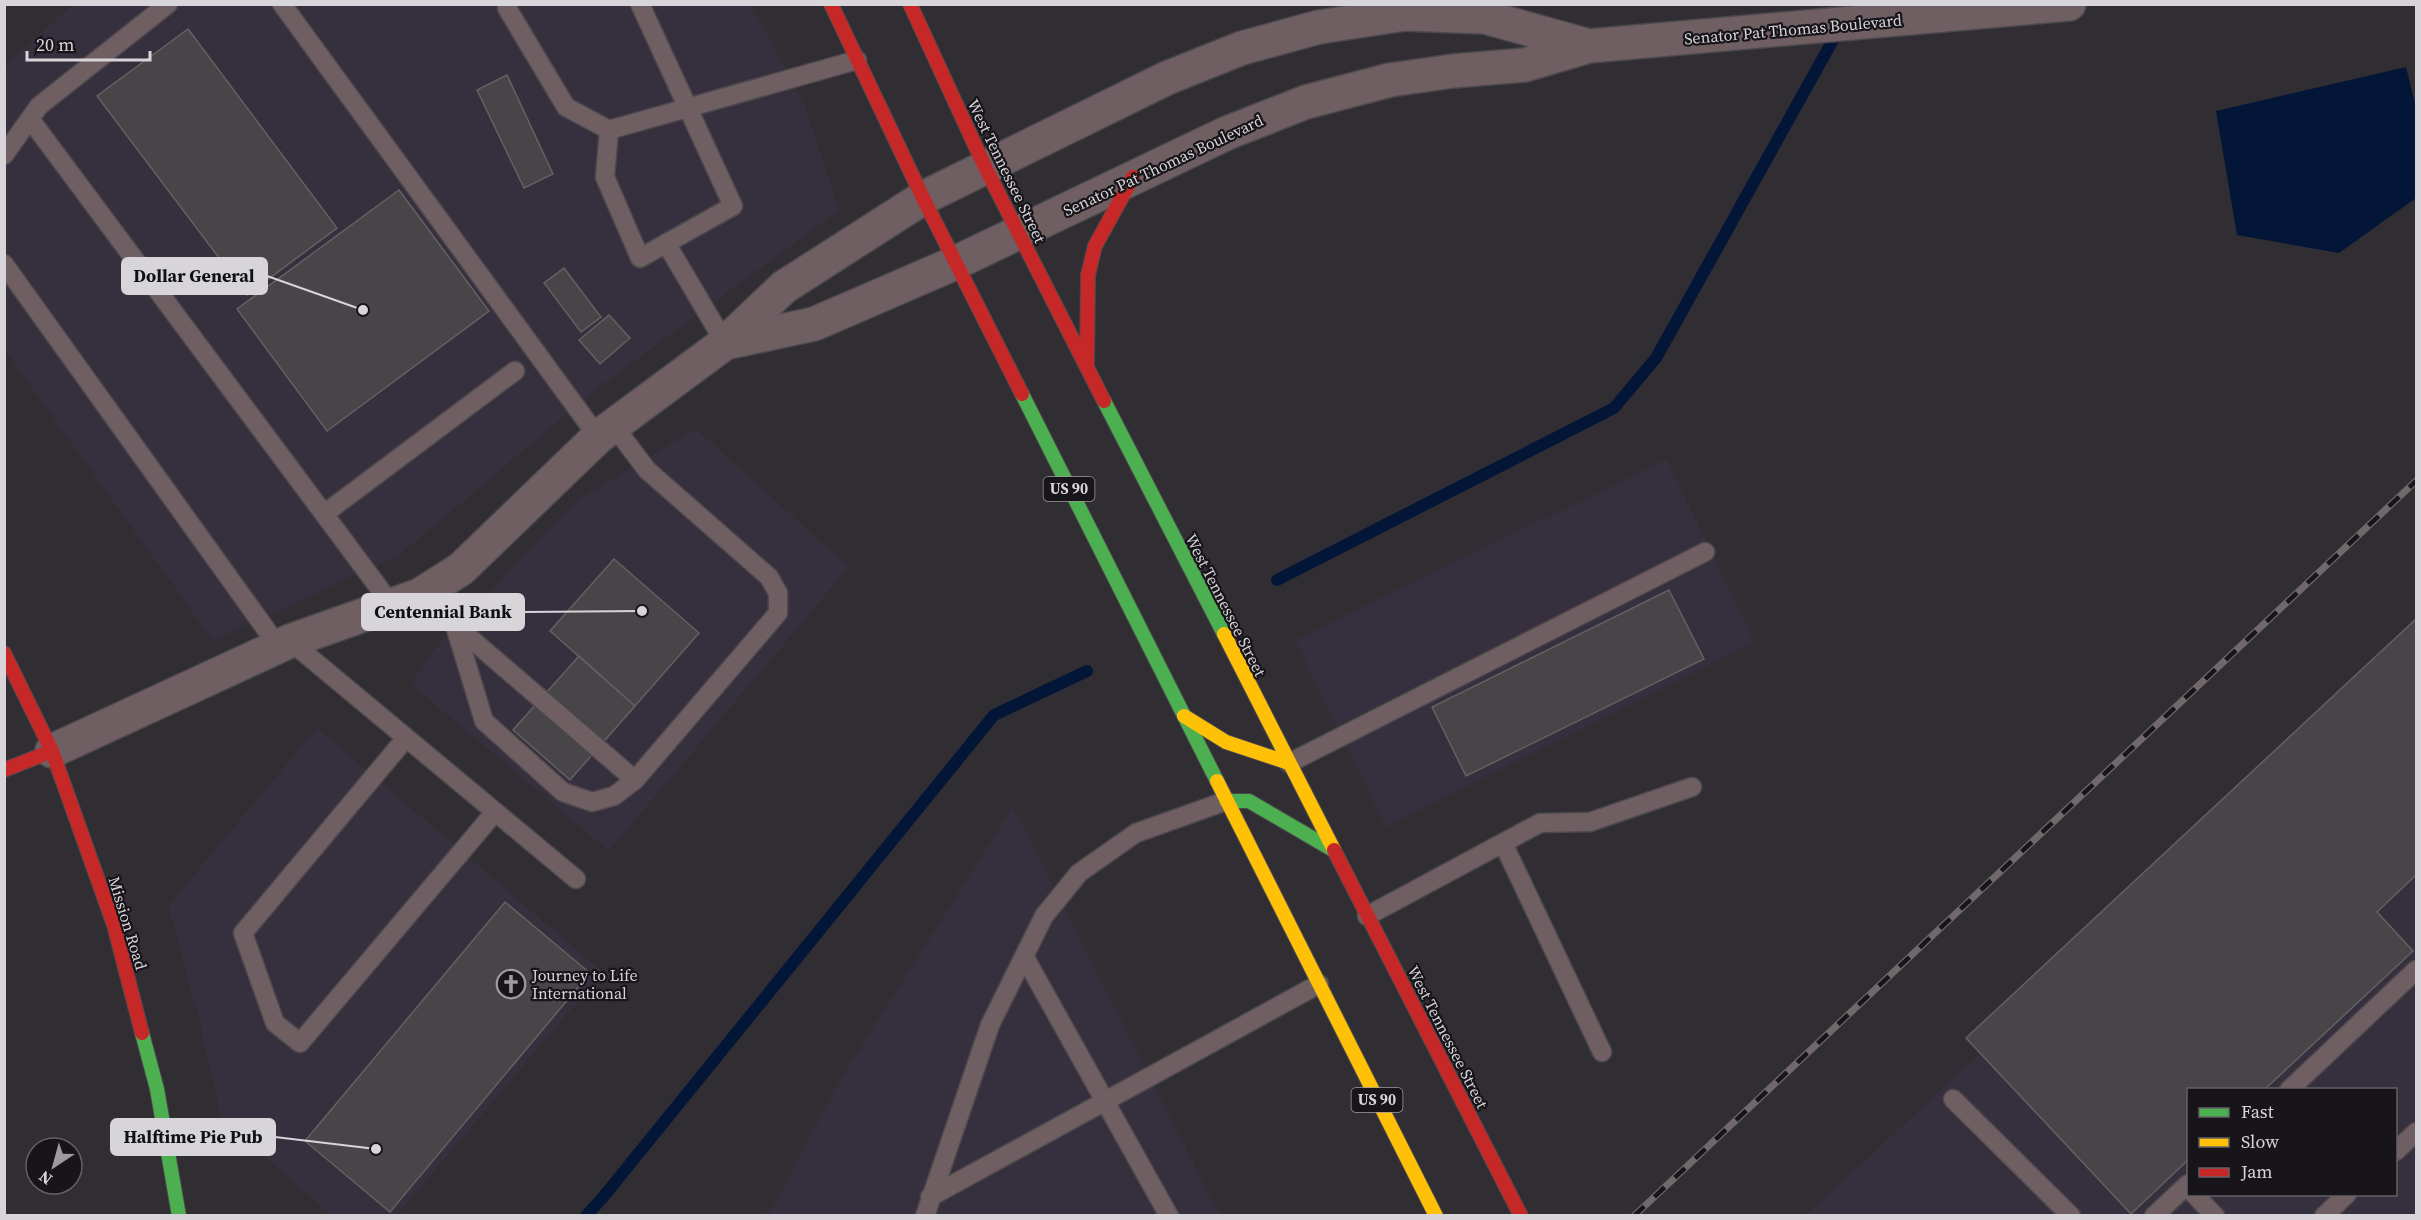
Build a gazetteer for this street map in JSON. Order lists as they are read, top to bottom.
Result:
{
  "streets": {
    "main road": ["West Tennessee Street", "US 90", "Mission Road"],
    "street": ["Senator Pat Thomas Boulevard"]
  },
  "crossings": [
    ["Senator Pat Thomas Boulevard", "West Tennessee Street"],
    ["Senator Pat Thomas Boulevard", "US 90"],
    ["Senator Pat Thomas Boulevard", "Mission Road"]
  ],
  "places": {
    "other": ["Dollar General", "Centennial Bank", "Halftime Pie Pub"],
    "church": ["Journey to Life International"]
  },
  "legend": ["Fast", "Slow", "Jam"],
  "scale_bar": "20 m",
  "north": "bottom left"
}
